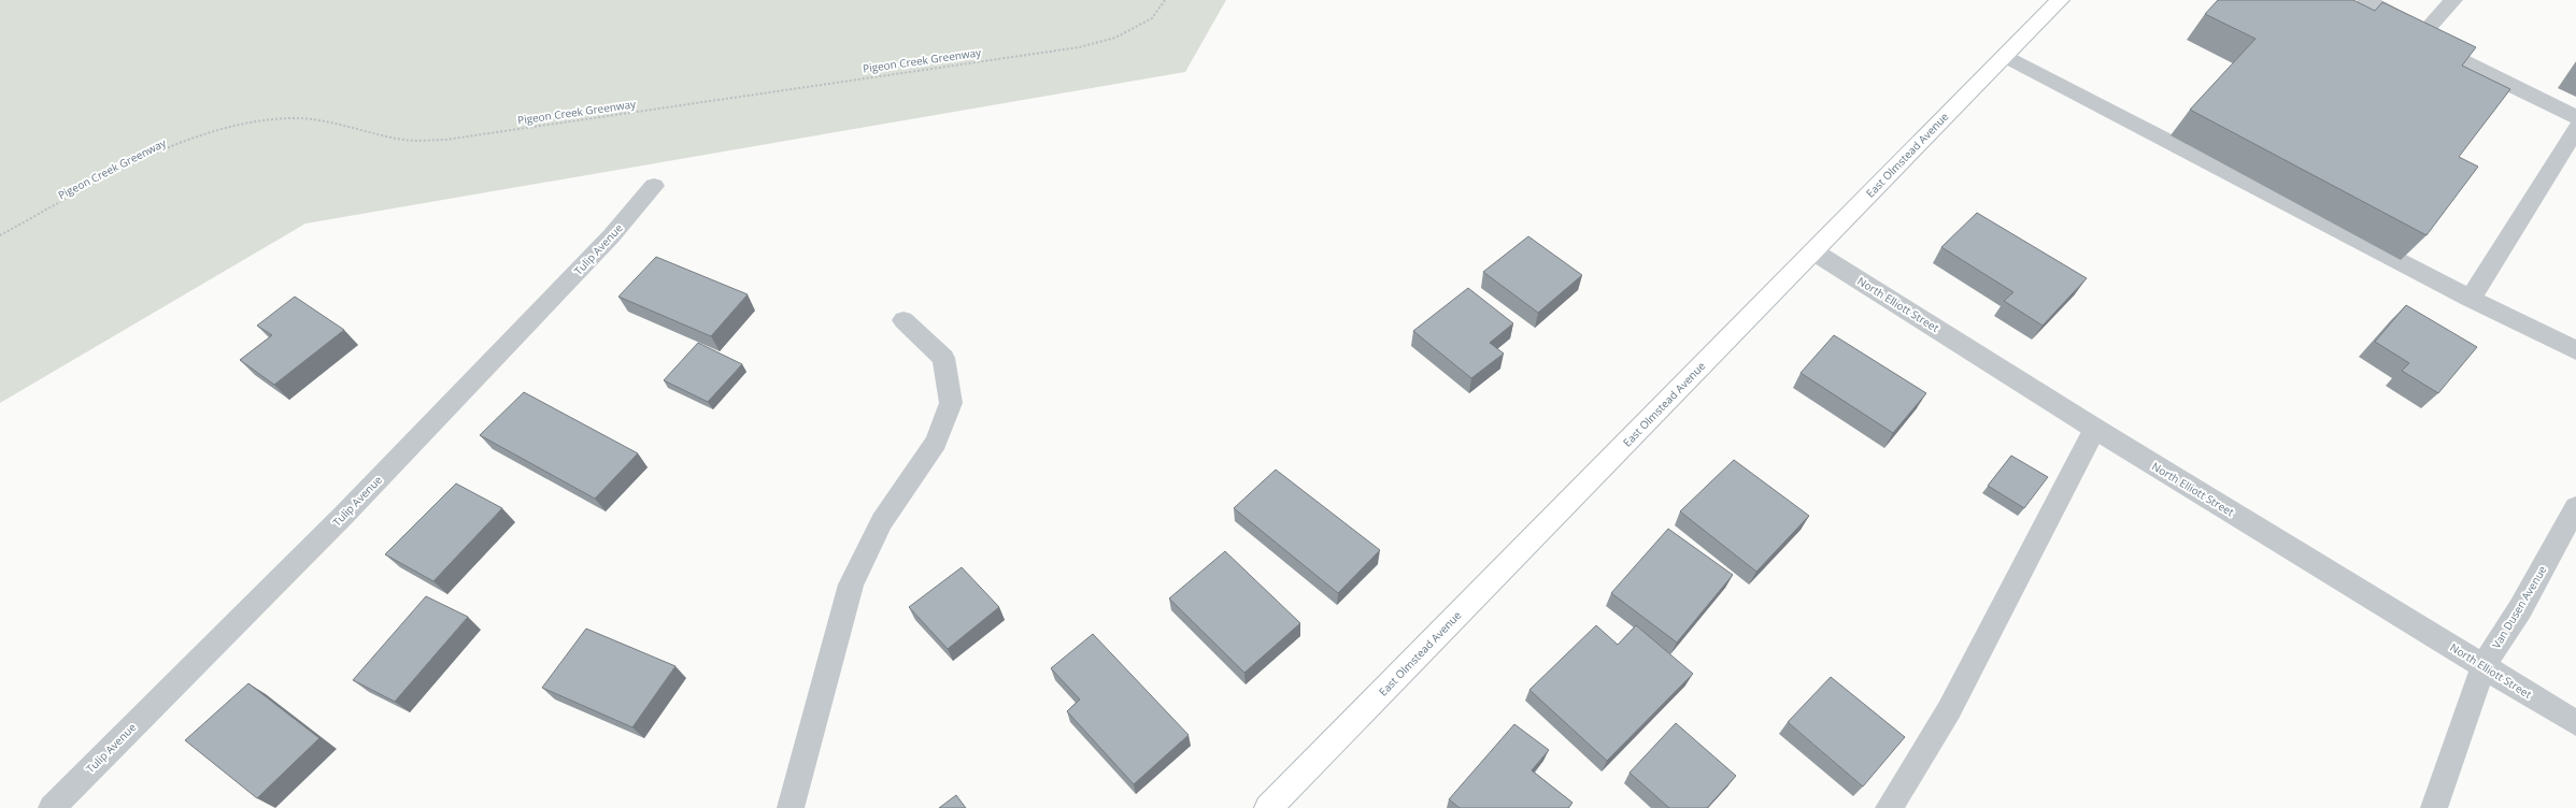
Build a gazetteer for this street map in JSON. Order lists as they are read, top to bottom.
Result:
{
  "streets": {
    "street": [
      "East Olmstead Avenue",
      "Tulip Avenue",
      "North Elliott Street",
      "Van Dusen Avenue"
    ],
    "path": ["Pigeon Creek Greenway"]
  },
  "crossings": [
    ["East Olmstead Avenue", "North Elliott Street"],
    ["North Elliott Street", "Van Dusen Avenue"]
  ]
}
